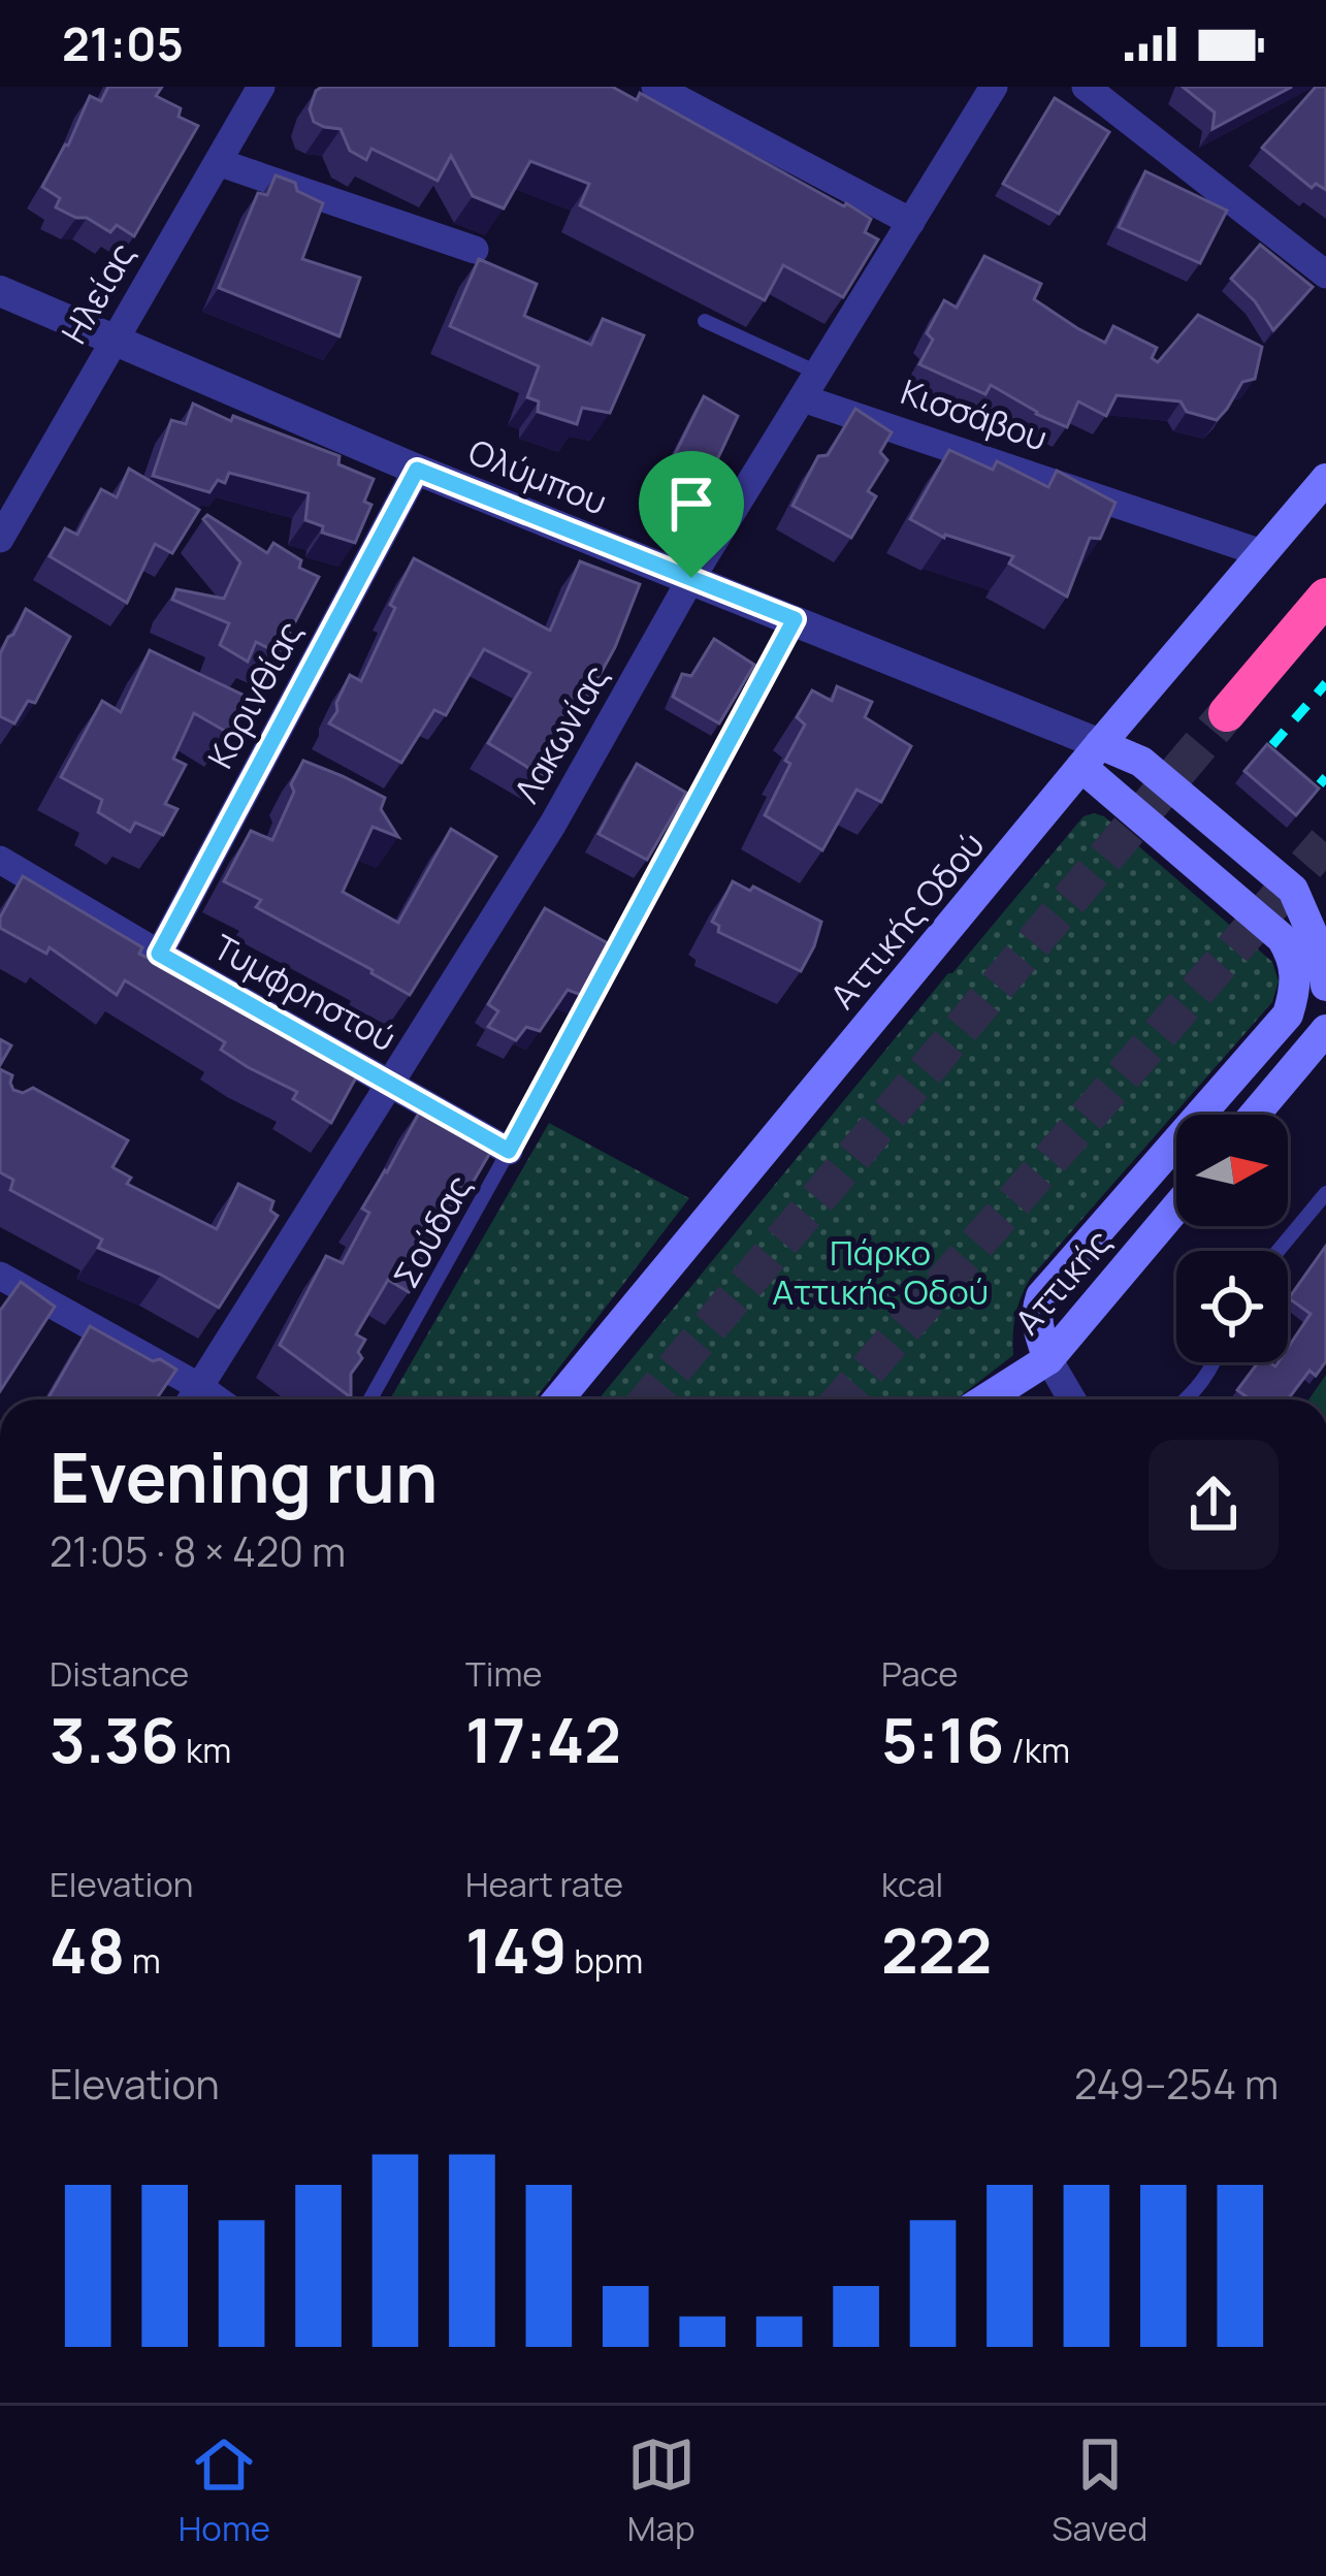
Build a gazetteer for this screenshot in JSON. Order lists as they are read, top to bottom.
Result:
{
  "streets": {
    "main road": ["Ολύμπου", "Αττικής Οδού", "Αττικής"],
    "street": [
      "Ηλείας",
      "Κισσάβου",
      "Κορινθίας",
      "Λακωνίας",
      "Τυμφρηστού"
    ],
    "lane": ["Σούδας"]
  },
  "crossings": [
    ["Ηλείας", "Ολύμπου"],
    ["Κισσάβου", "Λακωνίας"],
    ["Κισσάβου", "Αττικής Οδού"],
    ["Ολύμπου", "Κορινθίας"],
    ["Ολύμπου", "Λακωνίας"],
    ["Ολύμπου", "Αττικής Οδού"],
    ["Ολύμπου", "Σούδας"],
    ["Κορινθίας", "Τυμφρηστού"],
    ["Λακωνίας", "Τυμφρηστού"],
    ["Τυμφρηστού", "Σούδας"]
  ],
  "parks": ["Πάρκο Αττικής Οδού"],
  "north": "right",
  "page": {
    "status": "21:05",
    "heading": ["Evening run", "21:05 · 8 × 420 m"],
    "stats": [
      ["Distance", "3.36 km"],
      ["Time", "17:42"],
      ["Pace", "5:16 /km"],
      ["Elevation", "48 m"],
      ["Heart rate", "149 bpm"],
      ["kcal", "222"]
    ],
    "chart": ["Elevation", "249–254 m"],
    "tabs": ["Home", "Map", "Saved"]
  }
}
